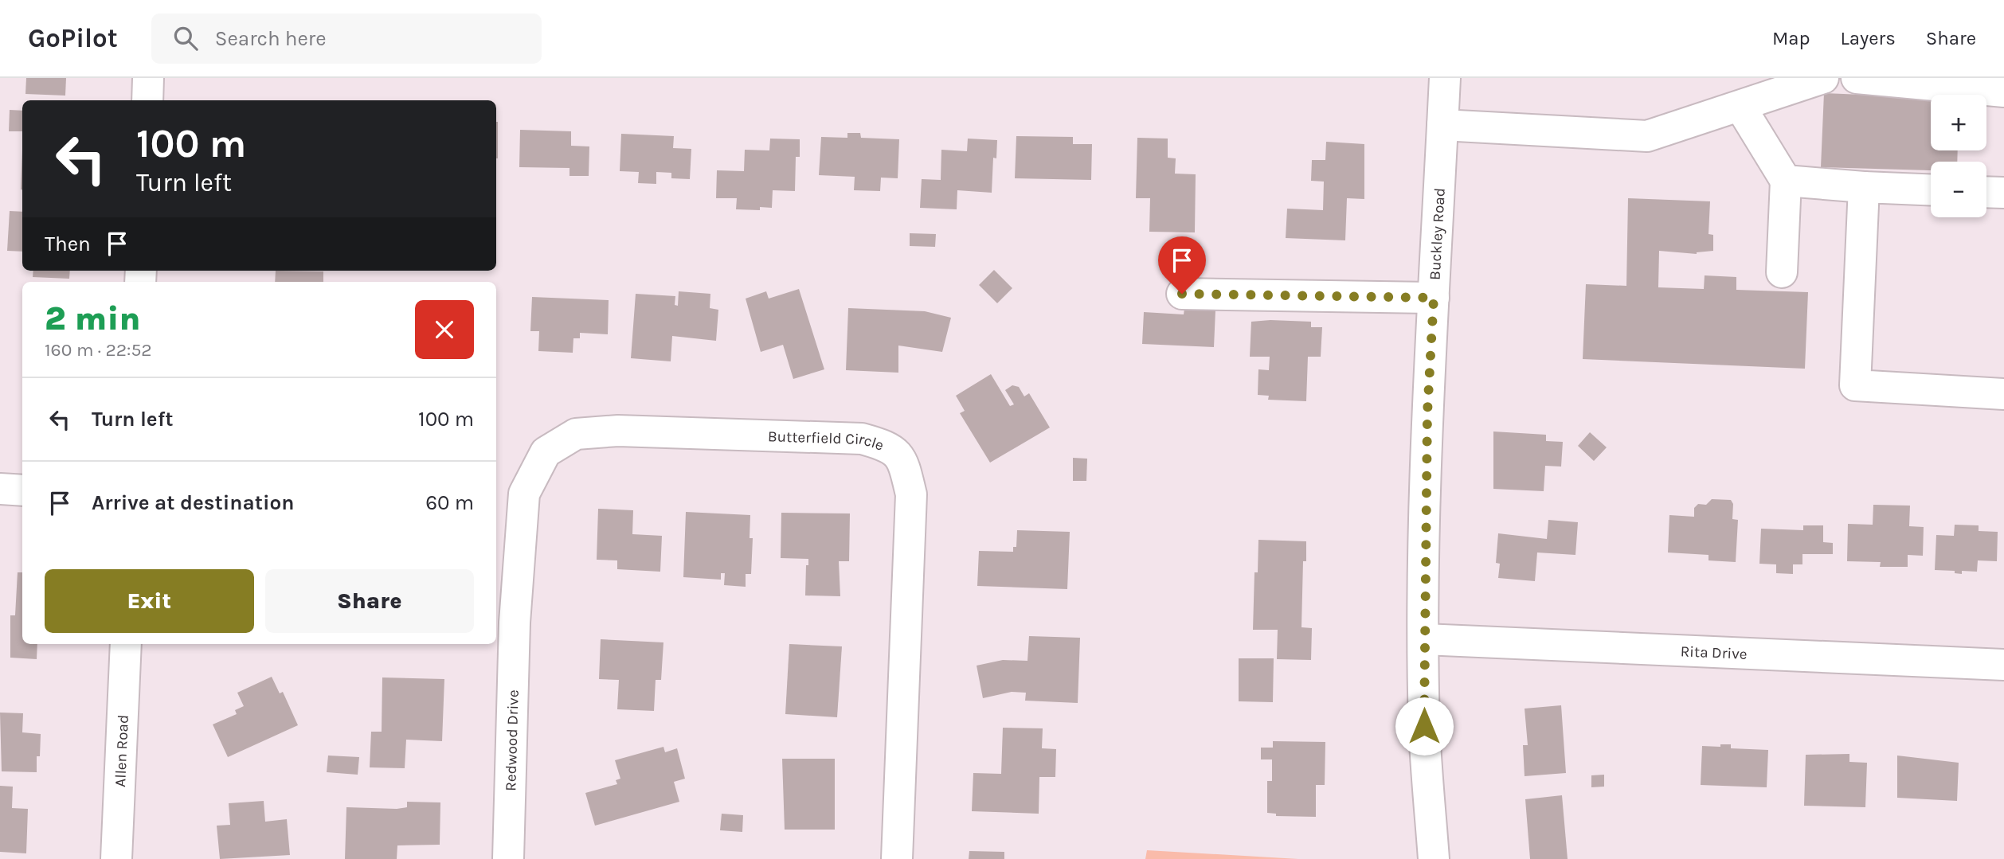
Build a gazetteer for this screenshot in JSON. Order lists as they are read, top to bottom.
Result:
{
  "streets": {
    "street": [
      "Buckley Road",
      "Butterfield Circle",
      "Rita Drive",
      "Redwood Drive",
      "Allen Road"
    ]
  },
  "crossings": [
    ["Buckley Road", "Rita Drive"],
    ["Butterfield Circle", "Redwood Drive"]
  ],
  "page": {
    "header": "GoPilot",
    "search": "Search here",
    "nav": ["Map", "Layers", "Share"],
    "map_buttons": ["+", "−"],
    "turn": ["100 m", "Turn left"],
    "then": "Then",
    "heading": ["2 min", "160 m · 22:52"],
    "list": [
      {
        "name": "Turn left",
        "value": "100 m"
      },
      {
        "name": "Arrive at destination",
        "value": "60 m"
      }
    ],
    "buttons": ["Exit", "Share"]
  }
}
